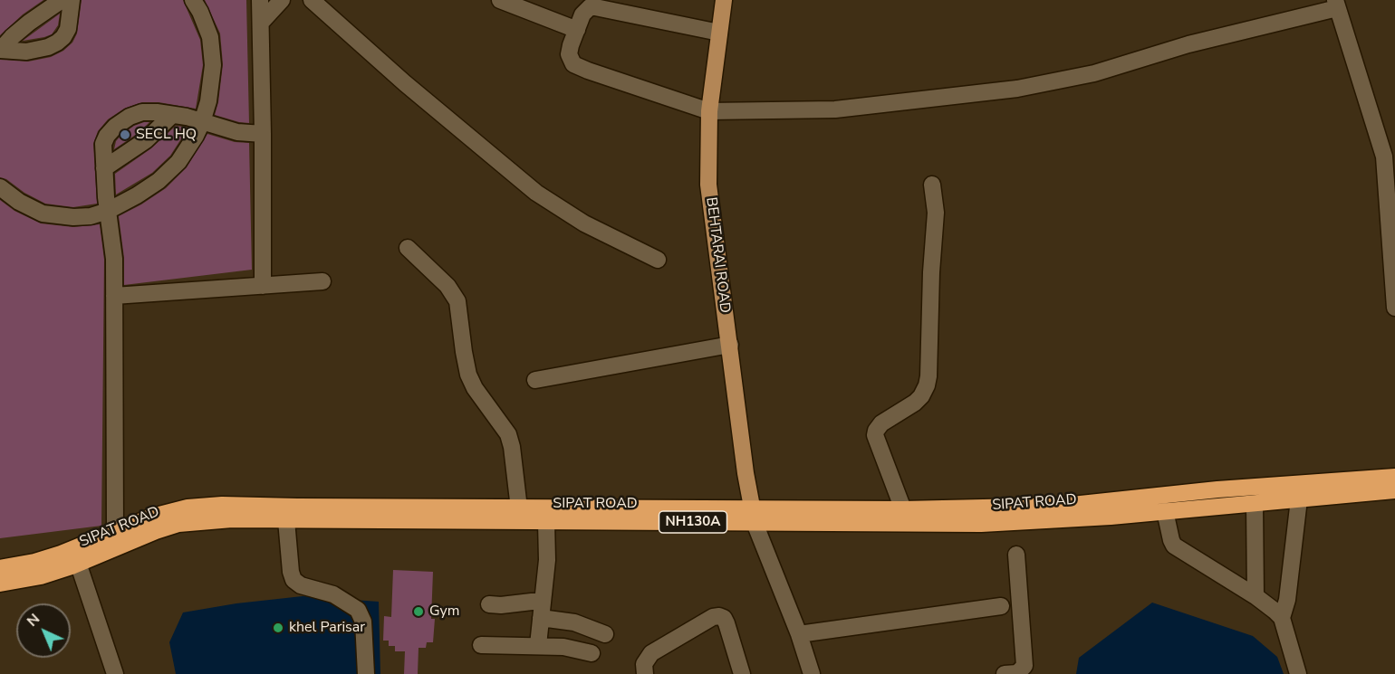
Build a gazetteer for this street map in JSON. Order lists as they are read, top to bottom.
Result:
{
  "streets": {
    "highway": ["SIPAT ROAD", "NH130A"],
    "main road": ["BEHTARAI ROAD"]
  },
  "crossings": [
    ["BEHTARAI ROAD", "SIPAT ROAD"]
  ],
  "places": ["SECL HQ", "Gym", "khel Parisar"],
  "north": "top left"
}
